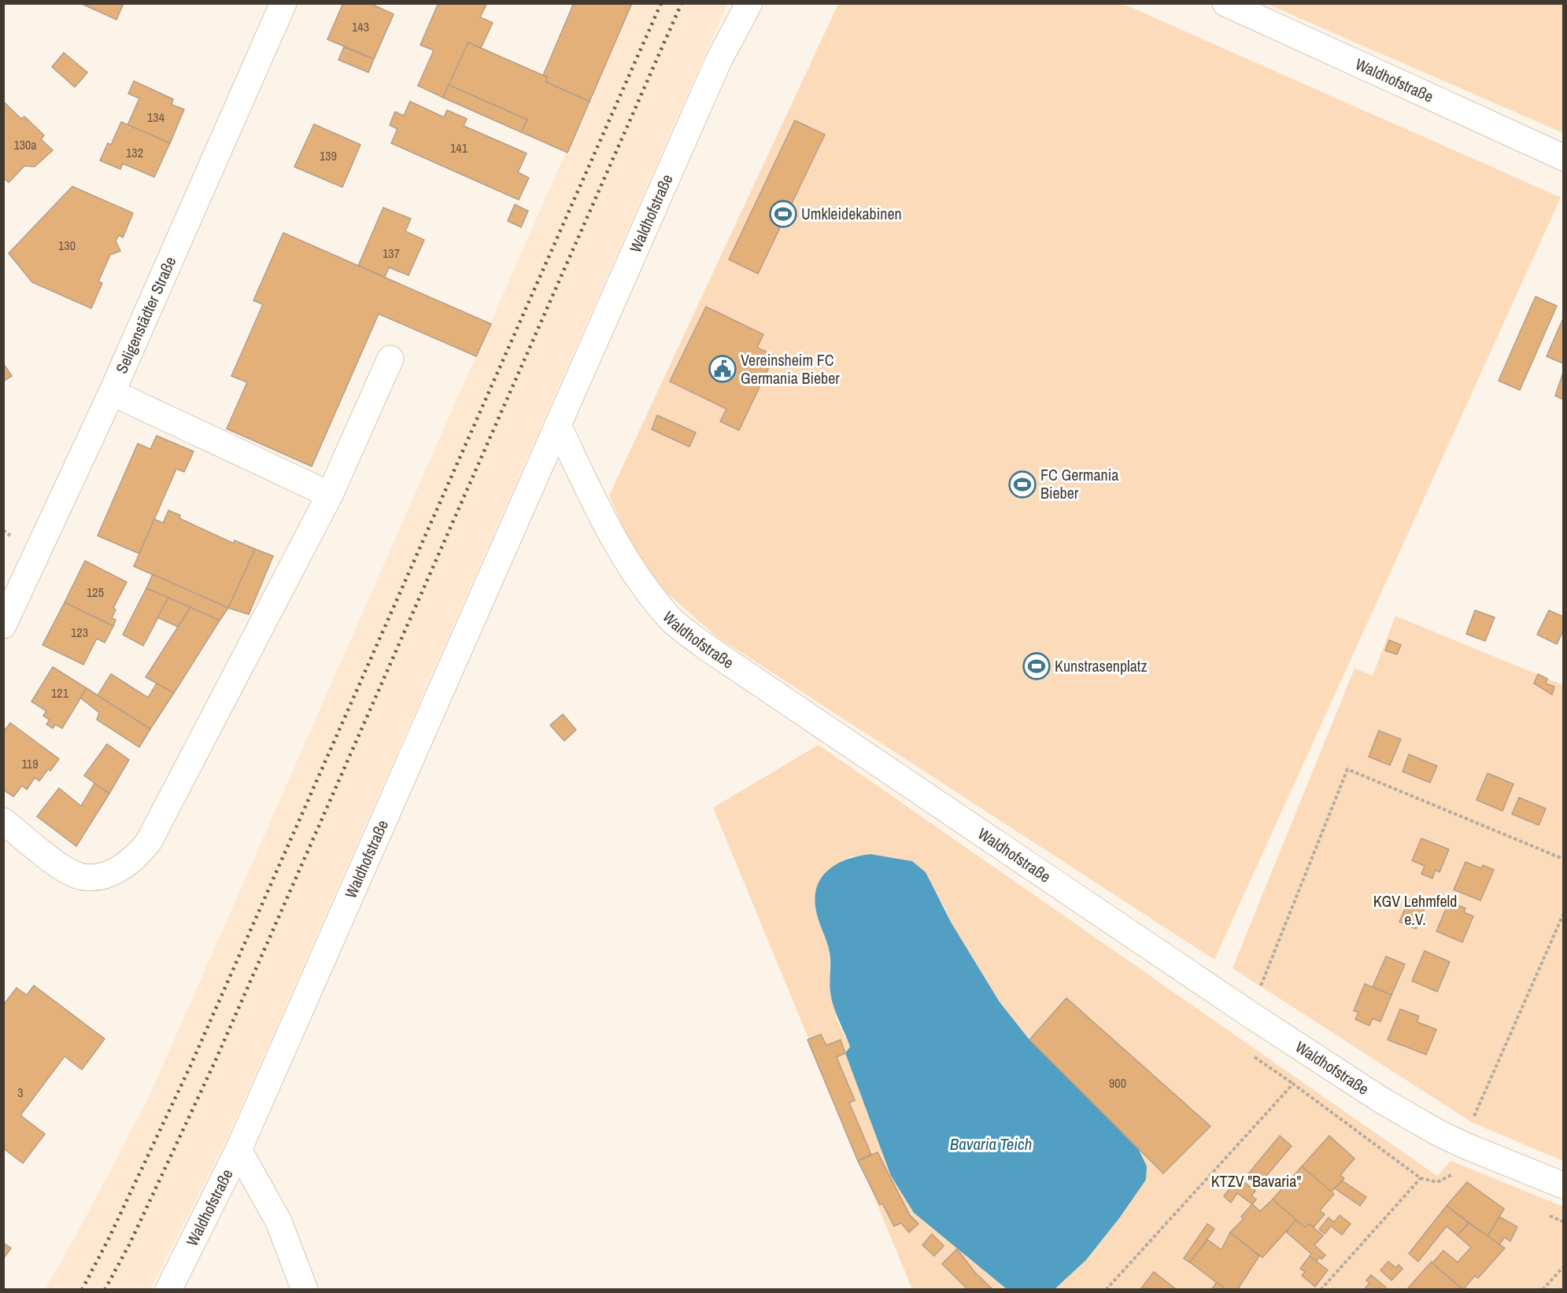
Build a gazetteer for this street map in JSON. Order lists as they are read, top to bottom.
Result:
{
  "streets": {
    "street": ["Waldhofstraße", "Seligenstädter Straße"]
  },
  "water": ["Bavaria Teich"],
  "parks": ["KGV Lehmfeld e.V.", "KTZV \"Bavaria\""],
  "places": {
    "sports": ["Umkleidekabinen", "FC Germania Bieber", "Kunstrasenplatz"],
    "public building": ["Vereinsheim FC Germania Bieber"]
  },
  "house_numbers": [
    "143",
    "134",
    "130a",
    "141",
    "132",
    "139",
    "130",
    "137",
    "125",
    "123",
    "121",
    "119",
    "900",
    "3"
  ]
}
